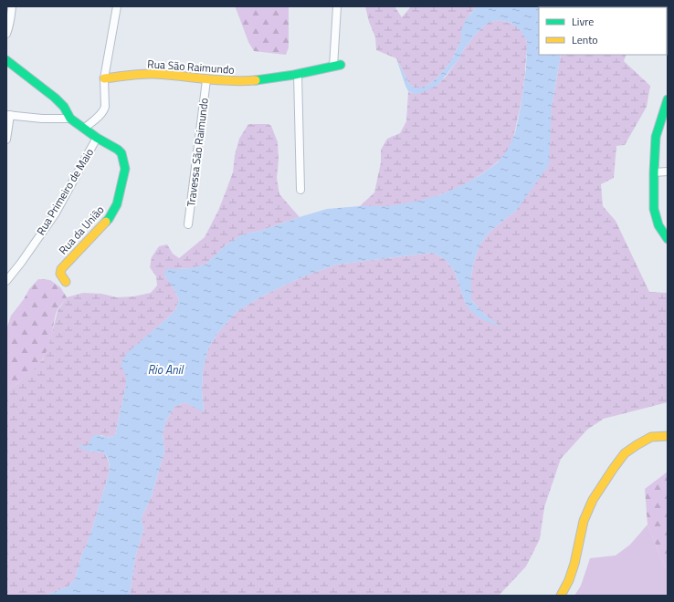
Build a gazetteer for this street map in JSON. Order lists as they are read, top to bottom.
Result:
{
  "streets": {
    "street": [
      "Rua São Raimundo",
      "Travessa São Raimundo",
      "Rua Primeiro de Maio",
      "Rua da União"
    ]
  },
  "crossings": [
    ["Rua São Raimundo", "Travessa São Raimundo"],
    ["Rua Primeiro de Maio", "Rua da União"]
  ],
  "water": ["Rio Anil"],
  "legend": ["Livre", "Lento"]
}
